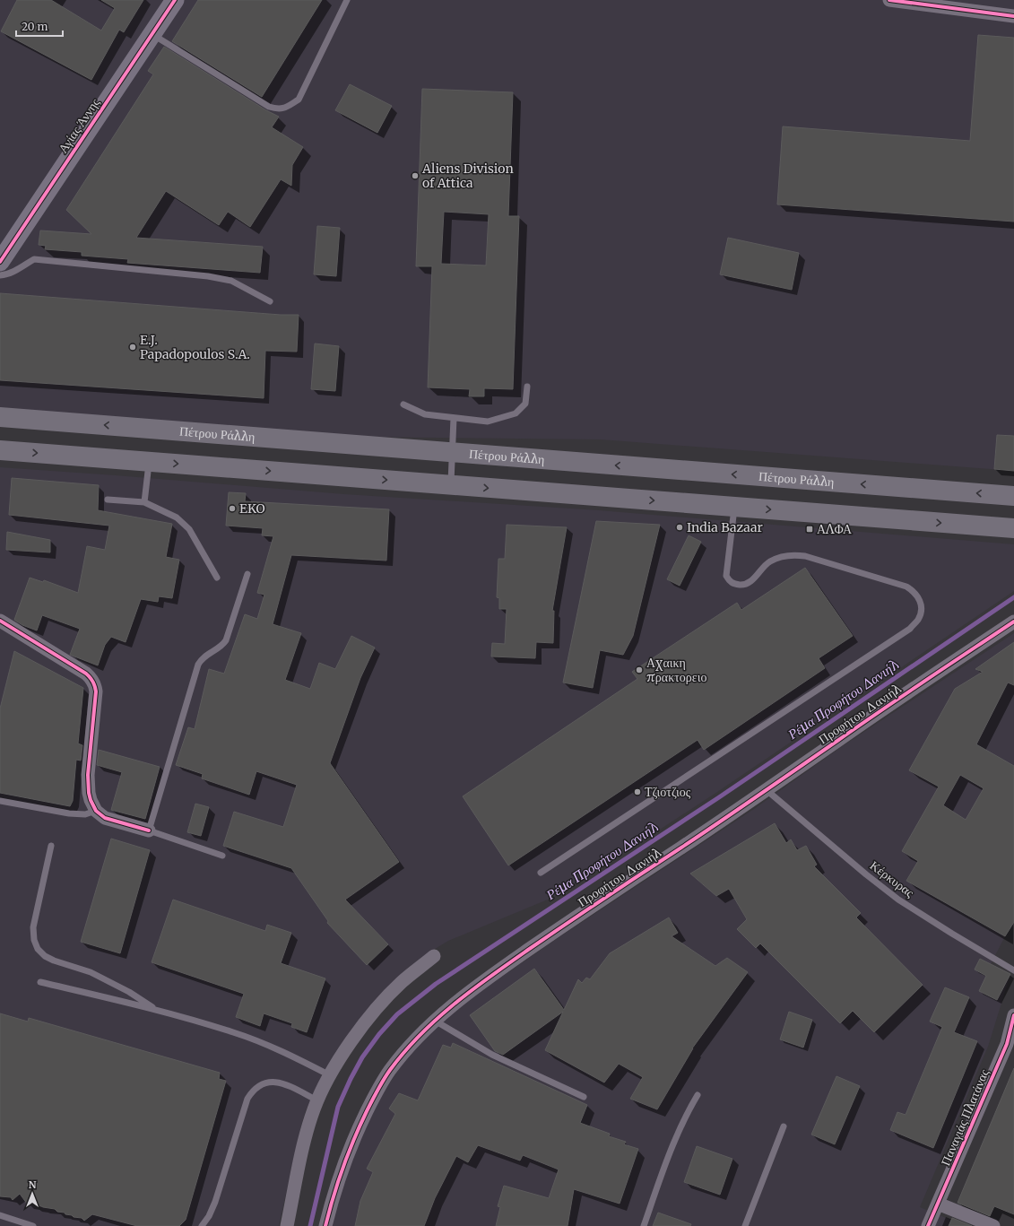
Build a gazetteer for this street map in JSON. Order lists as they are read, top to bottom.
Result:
{
  "streets": {
    "main road": ["Πέτρου Ράλλη"],
    "street": ["Αγίας Άννης", "Προφήτου Δανιήλ", "Παναγιάς Πλατάνας"],
    "lane": ["Κέρκυρας"]
  },
  "crossings": [
    ["Προφήτου Δανιήλ", "Κέρκυρας"]
  ],
  "water": ["Ρέμα Προφήτου Δανιήλ"],
  "places": {
    "other": [
      "Aliens Division of Attica",
      "E.J. Papadopoulos S.A.",
      "EKO",
      "India Bazaar",
      "Αχαικη πρακτορειο",
      "Τζιοτζιος"
    ],
    "transit": ["ΑΛΦΑ"]
  },
  "scale_bar": "20 m",
  "north": "top"
}
